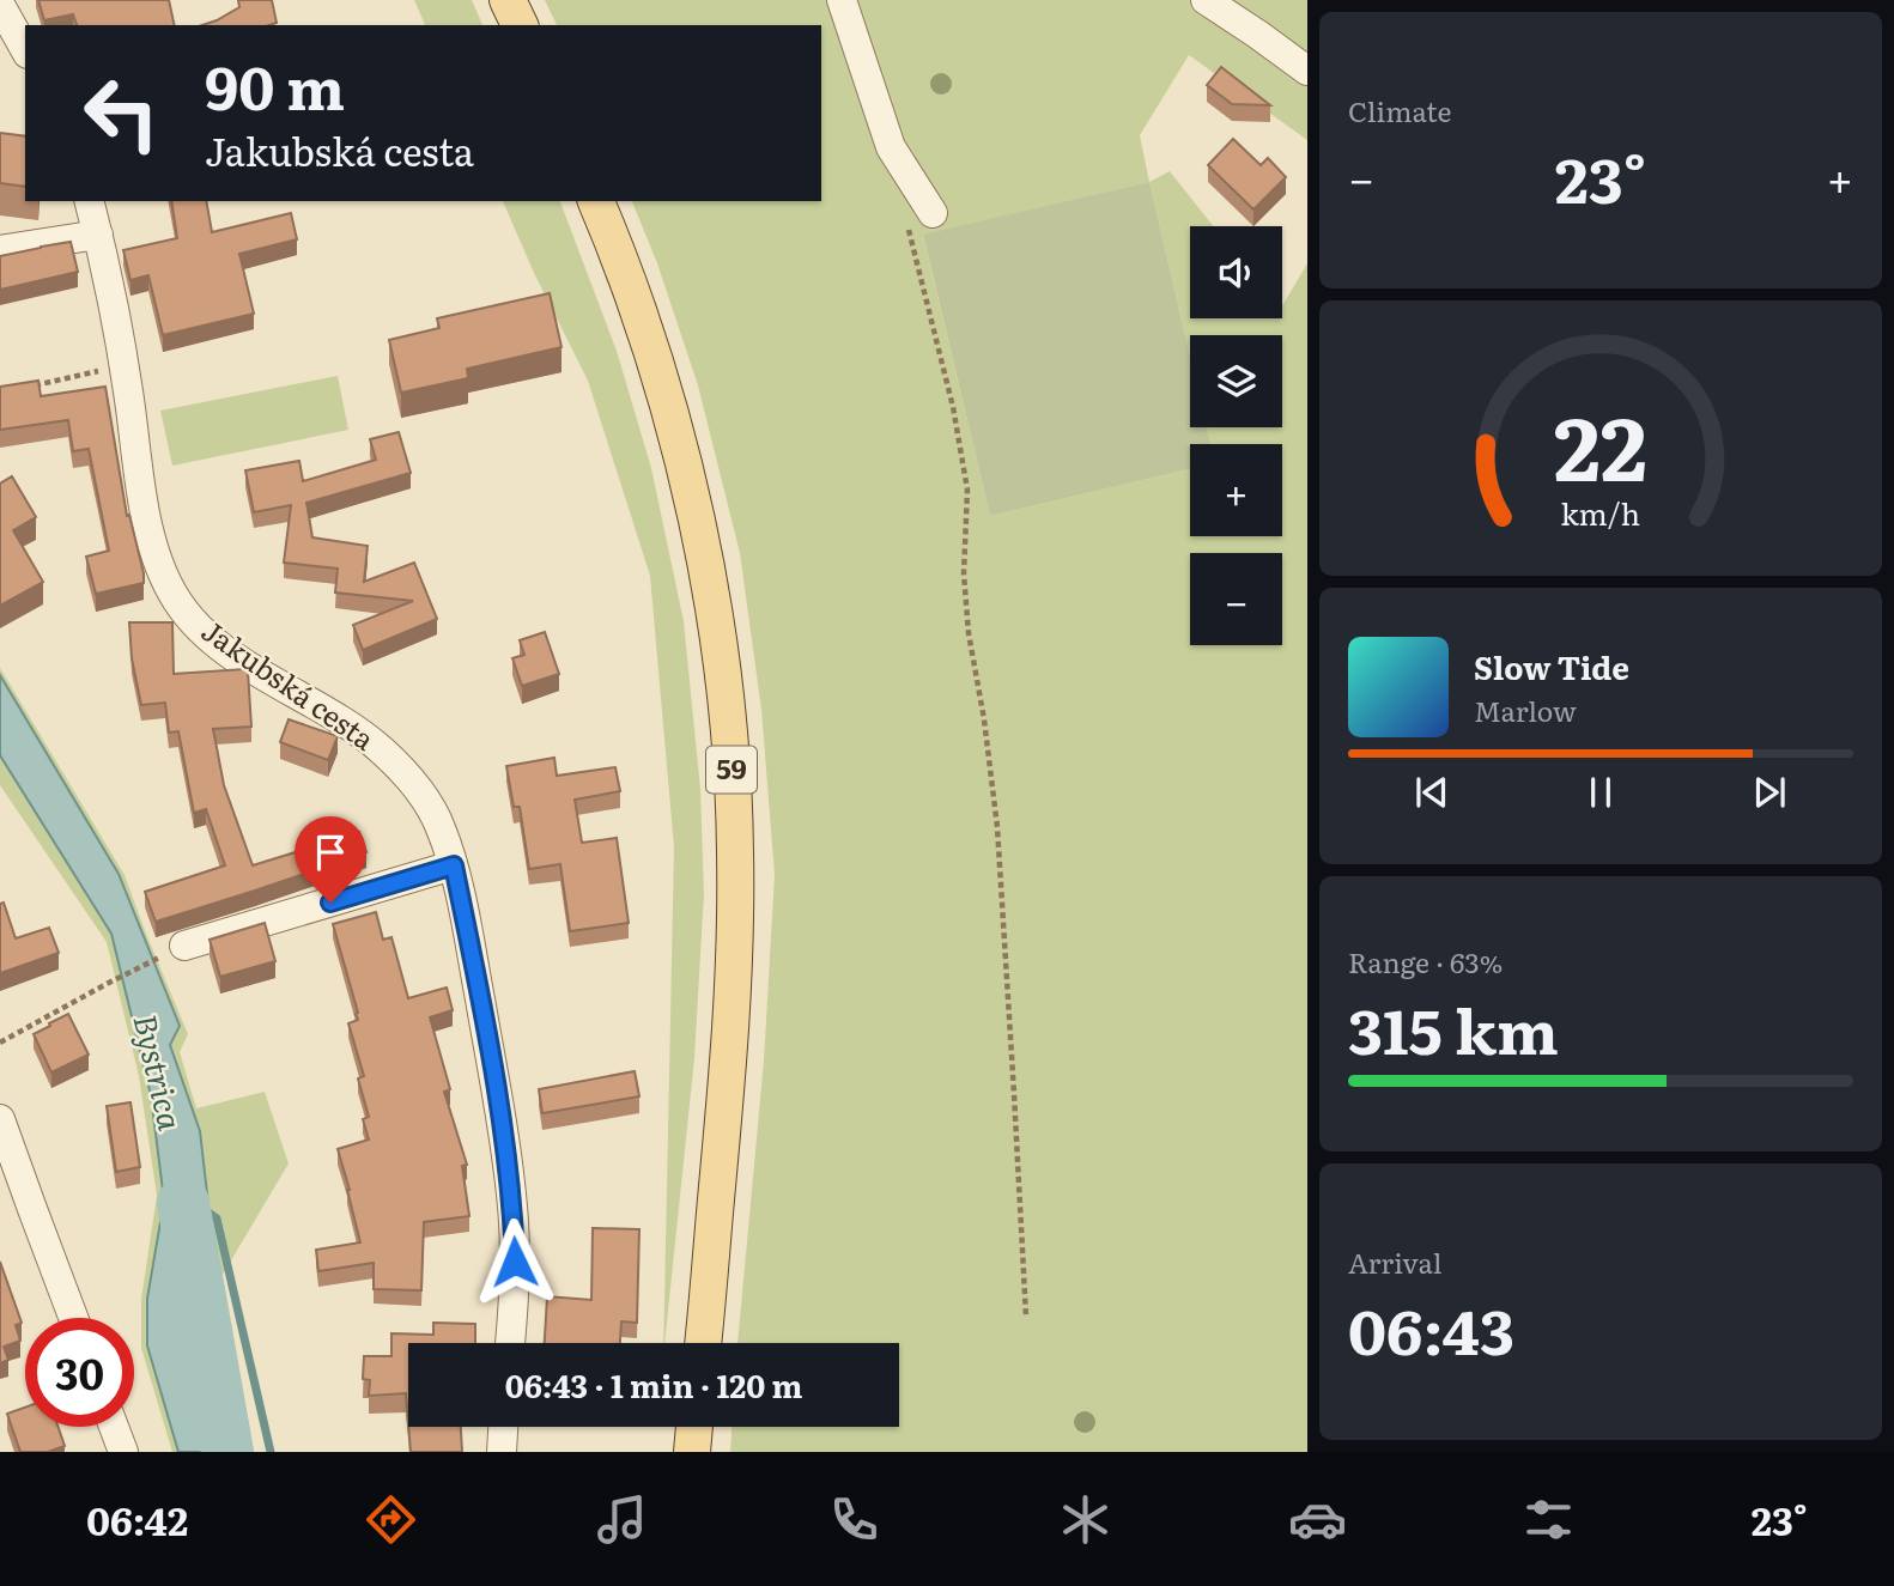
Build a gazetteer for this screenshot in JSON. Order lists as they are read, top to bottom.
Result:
{
  "streets": {
    "main road": ["59"],
    "street": ["Jakubská cesta"]
  },
  "water": ["Bystrica"],
  "page": {
    "tile": [
      "Climate",
      ["Range · 63%", "315 km"],
      ["Arrival", "06:43"]
    ],
    "turn": ["90 m", "Jakubská cesta"],
    "heat": ["−", "23°", "+"],
    "map_buttons": ["+", "−"],
    "song": ["Slow Tide", "Marlow"],
    "limit": "30",
    "trip": "06:43 · 1 min · 120 m",
    "tabs": ["06:42", "23°"],
    "gauge": ["22", "km/h"]
  }
}
